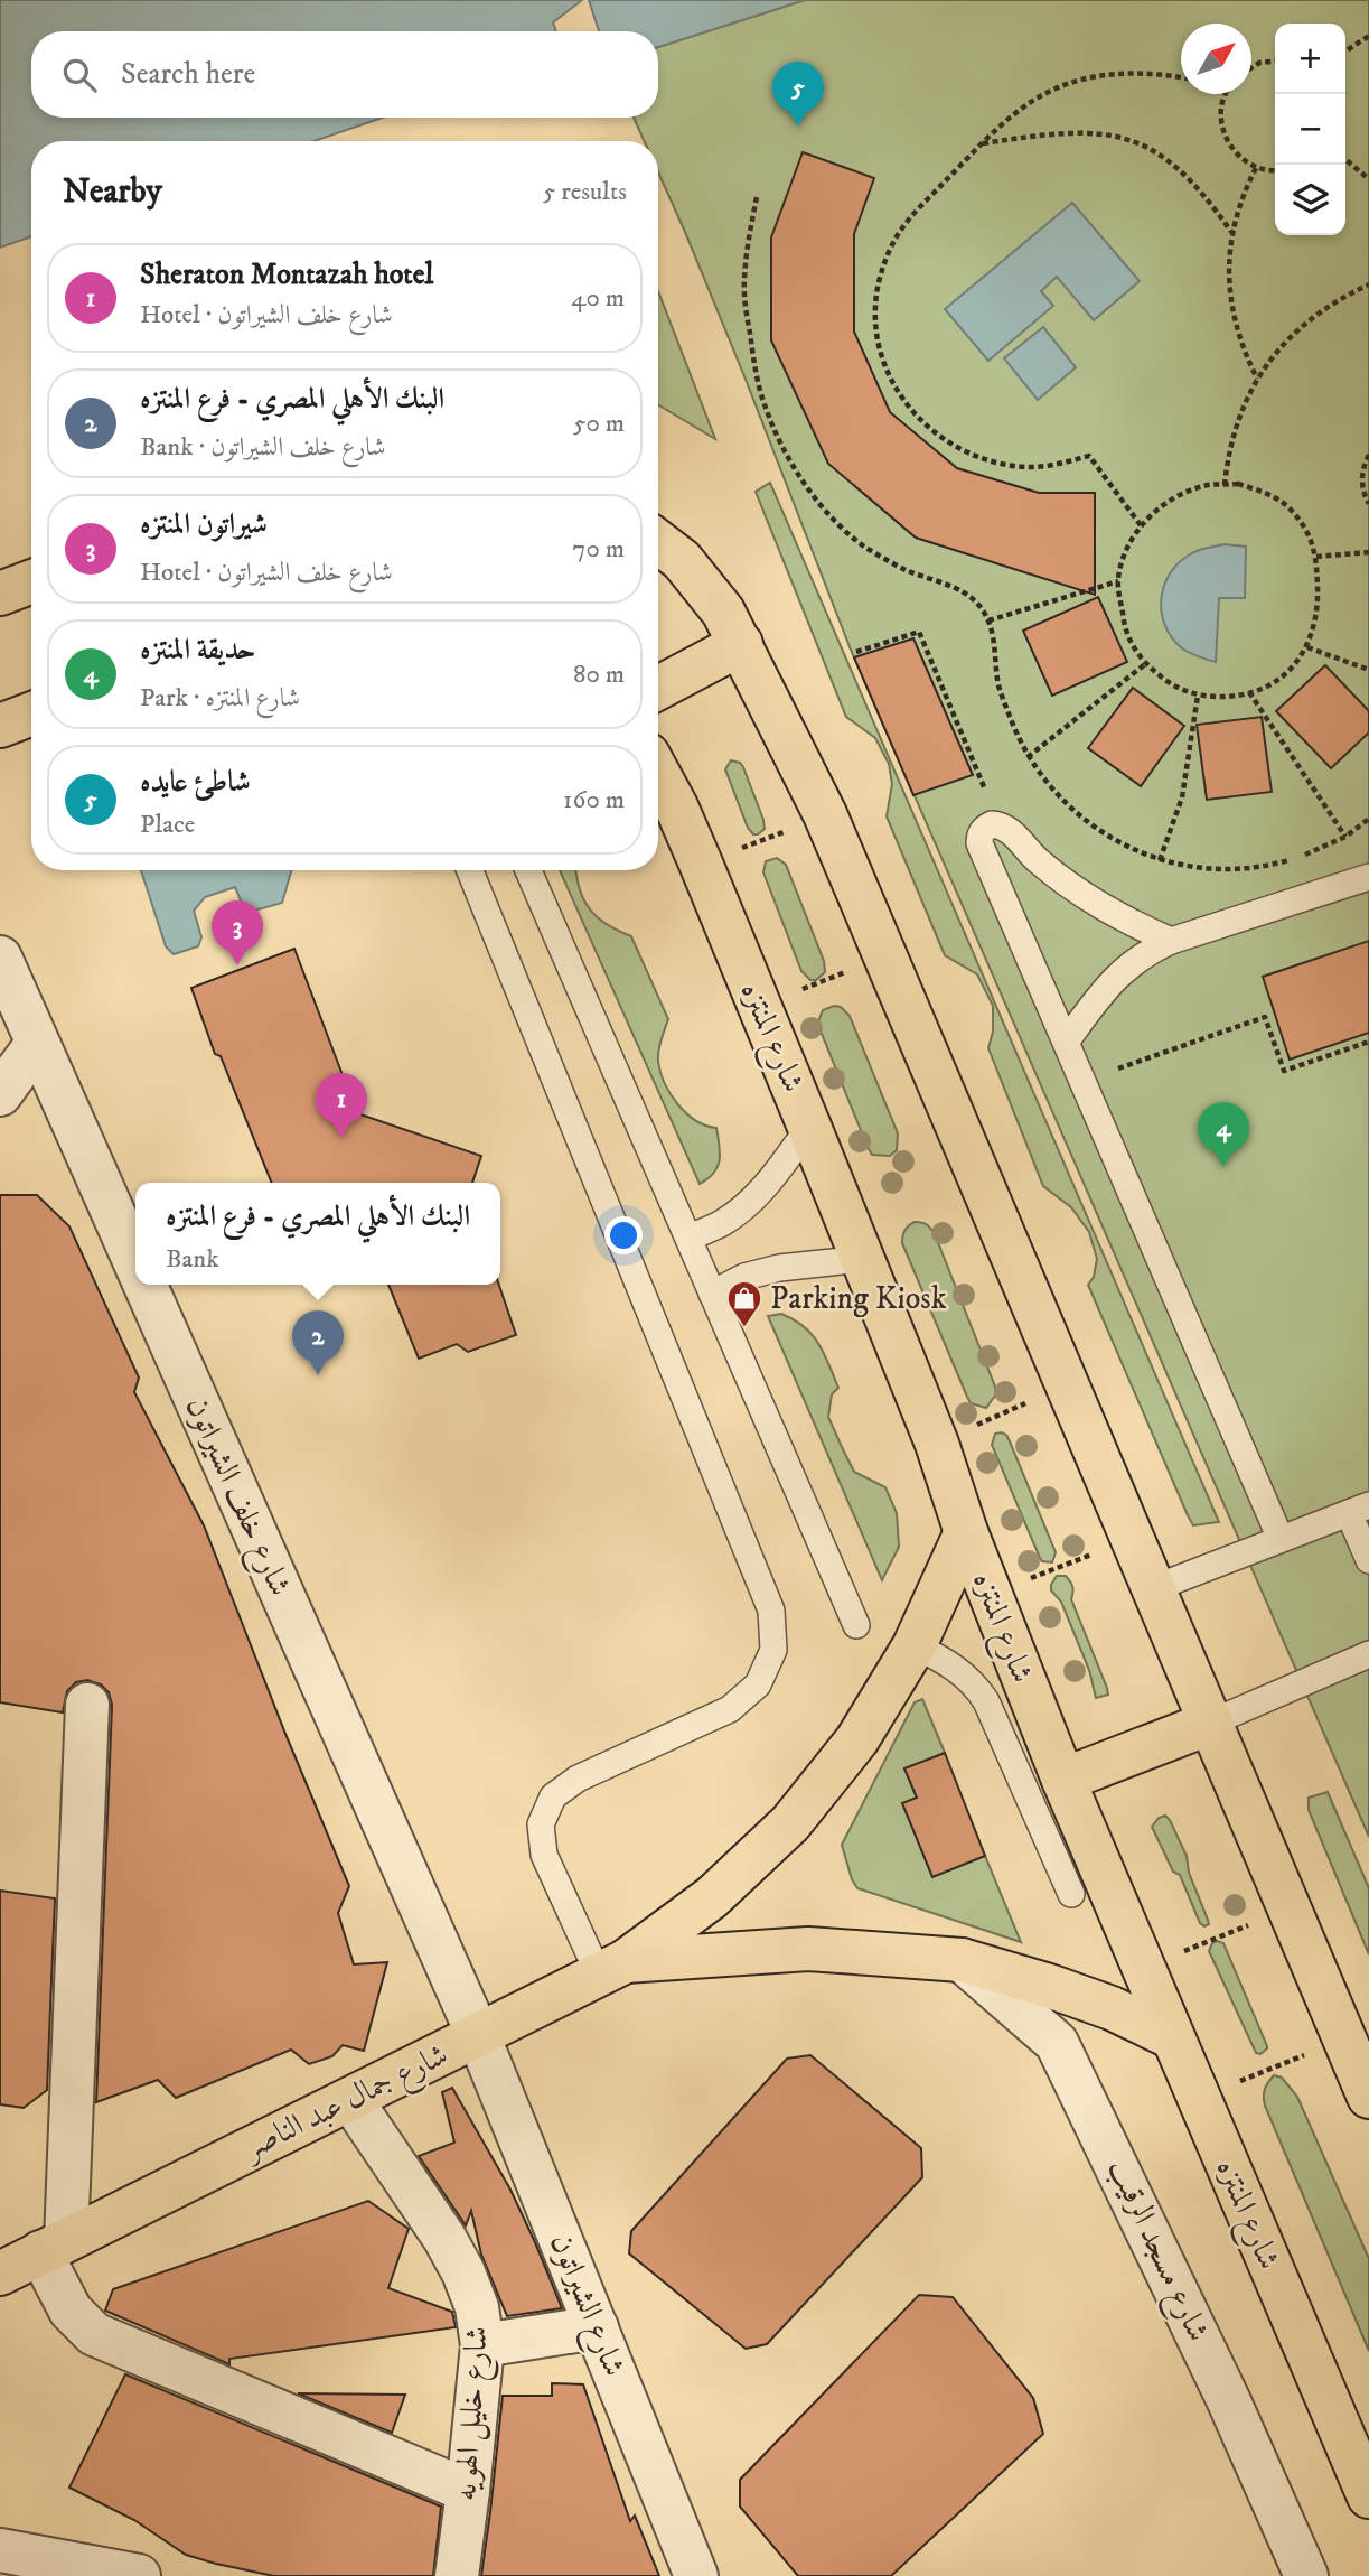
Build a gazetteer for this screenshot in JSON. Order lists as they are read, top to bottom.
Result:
{
  "streets": {
    "main road": ["شارع المنتزه", "شارع جمال عبد الناصر"],
    "street": [
      "شارع خلف الشيراتون",
      "شارع مسجد الرقيب",
      "شارع الشيراتون",
      "شارع خليل الهويه"
    ]
  },
  "crossings": [
    ["شارع المنتزه", "شارع جمال عبد الناصر"],
    ["شارع خلف الشيراتون", "شارع جمال عبد الناصر"],
    ["شارع خلف الشيراتون", "شارع الشيراتون"],
    ["شارع جمال عبد الناصر", "شارع مسجد الرقيب"],
    ["شارع جمال عبد الناصر", "شارع الشيراتون"],
    ["شارع جمال عبد الناصر", "شارع خليل الهويه"]
  ],
  "places": {
    "shop": ["Parking Kiosk"]
  },
  "north": "top right",
  "page": {
    "map_buttons": ["+", "−"],
    "search": "Search here",
    "pins": [
      "5",
      "3",
      "1",
      "4",
      "2"
    ],
    "heading": ["Nearby", "5 results"],
    "list": [
      {
        "mark": "1",
        "name": "Sheraton Montazah hotel",
        "note": "Hotel · شارع خلف الشيراتون",
        "value": "40 m"
      },
      {
        "mark": "2",
        "name": "البنك الأهلي المصري - فرع المنتزه",
        "note": "Bank · شارع خلف الشيراتون",
        "value": "50 m"
      },
      {
        "mark": "3",
        "name": "شيراتون المنتزه",
        "note": "Hotel · شارع خلف الشيراتون",
        "value": "70 m"
      },
      {
        "mark": "4",
        "name": "حديقة المنتزه",
        "note": "Park · شارع المنتزه",
        "value": "80 m"
      },
      {
        "mark": "5",
        "name": "شاطئ عايده",
        "note": "Place",
        "value": "160 m"
      }
    ],
    "popup": ["البنك الأهلي المصري - فرع المنتزه", "Bank"]
  }
}
